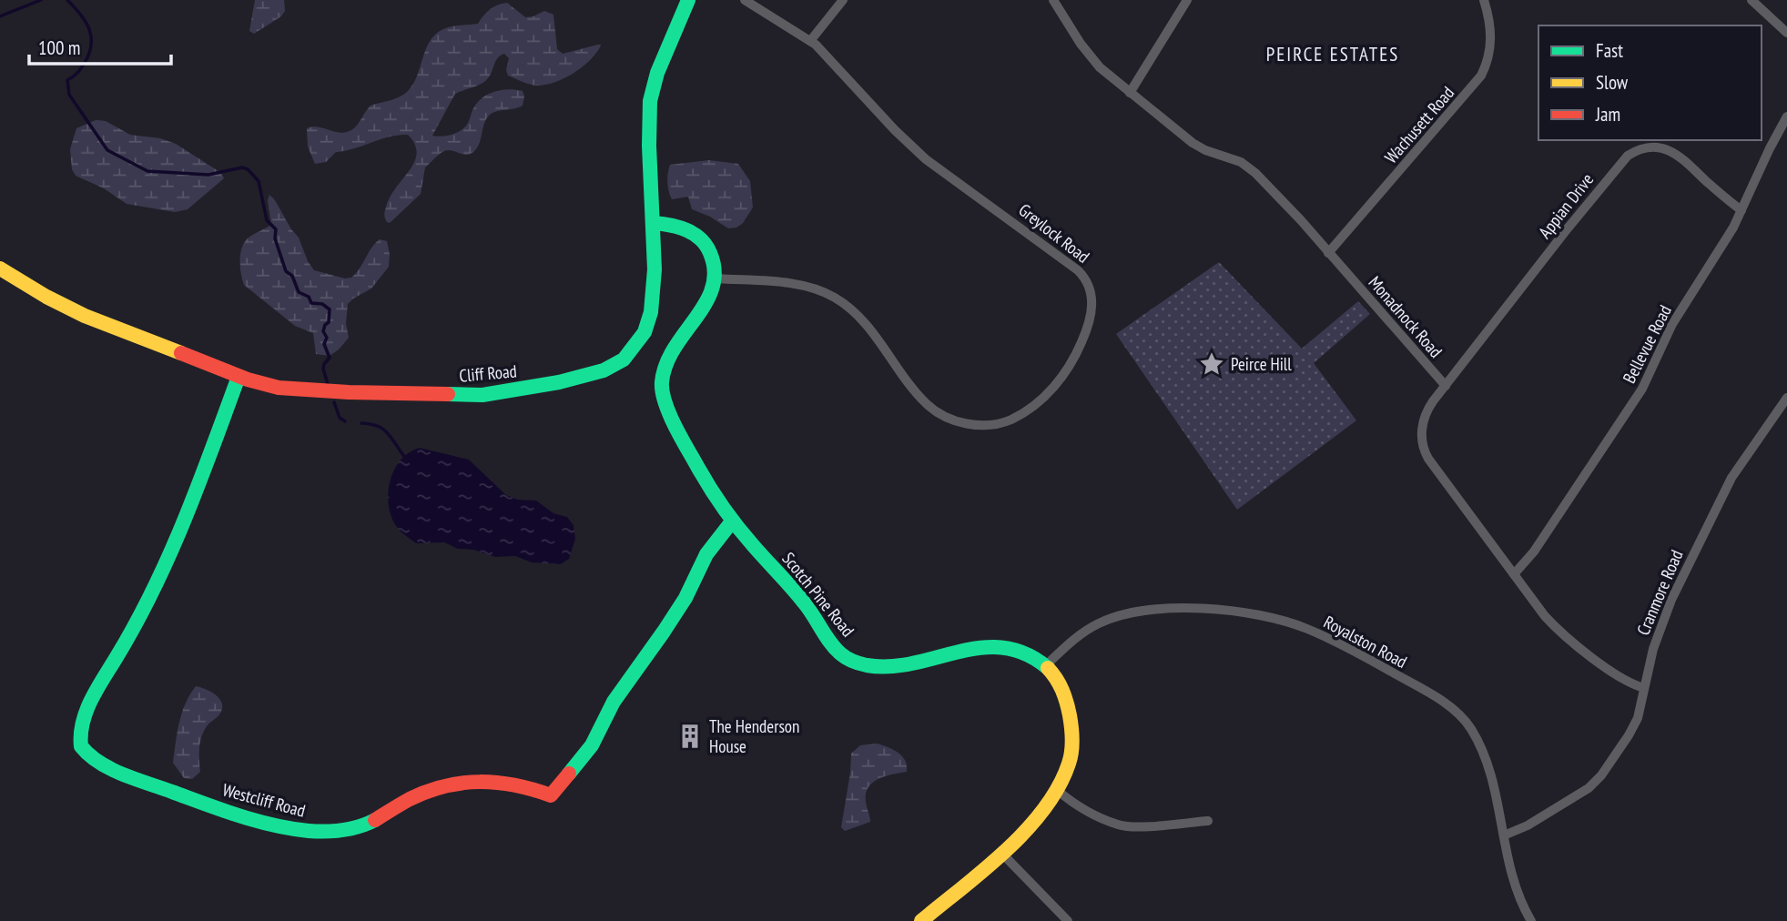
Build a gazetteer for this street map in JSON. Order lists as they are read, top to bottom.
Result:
{
  "streets": {
    "street": [
      "Wachusett Road",
      "Appian Drive",
      "Greylock Road",
      "Monadnock Road",
      "Bellevue Road",
      "Cliff Road",
      "Cranmore Road",
      "Scotch Pine Road",
      "Royalston Road",
      "Westcliff Road"
    ]
  },
  "crossings": [
    ["Wachusett Road", "Monadnock Road"],
    ["Appian Drive", "Monadnock Road"],
    ["Appian Drive", "Bellevue Road"],
    ["Greylock Road", "Scotch Pine Road"],
    ["Cliff Road", "Westcliff Road"],
    ["Cranmore Road", "Royalston Road"],
    ["Scotch Pine Road", "Royalston Road"],
    ["Scotch Pine Road", "Westcliff Road"]
  ],
  "districts": ["PEIRCE ESTATES"],
  "places": {
    "place": ["Peirce Hill"],
    "building": ["The Henderson House"]
  },
  "legend": ["Fast", "Slow", "Jam"],
  "scale_bar": "100 m"
}
